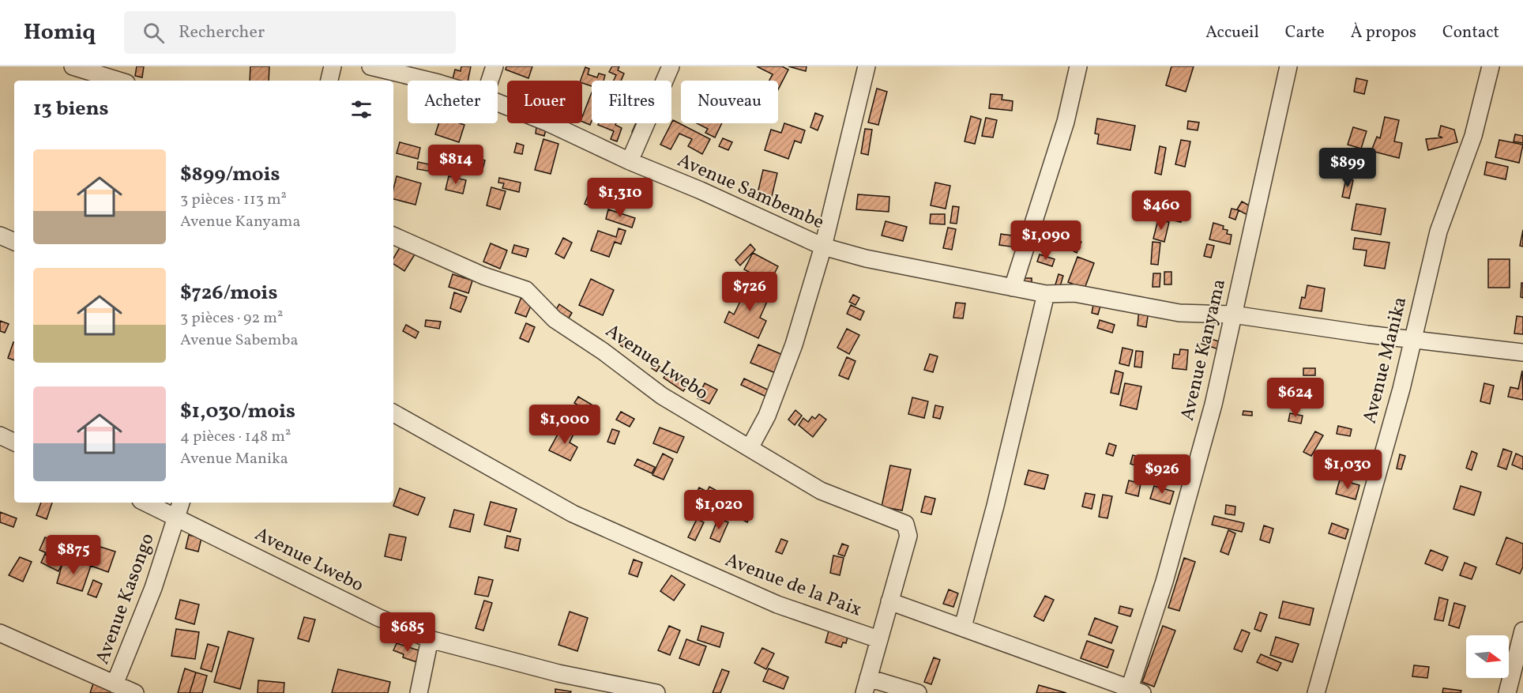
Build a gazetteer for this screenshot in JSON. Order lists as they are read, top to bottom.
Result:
{
  "streets": {
    "street": [
      "Avenue Sambembe",
      "Avenue Kanyama",
      "Avenue Manika",
      "Avenue Lwebo",
      "Avenue de la Paix",
      "Avenue Kasongo"
    ]
  },
  "crossings": [
    ["Avenue Sambembe", "Avenue Kanyama"],
    ["Avenue Sambembe", "Avenue Manika"],
    ["Avenue Kanyama", "Avenue de la Paix"],
    ["Avenue Lwebo", "Avenue de la Paix"],
    ["Avenue Lwebo", "Avenue Kasongo"]
  ],
  "north": "right",
  "page": {
    "header": "Homiq",
    "search": "Rechercher",
    "nav": [
      "Accueil",
      "Carte",
      "À propos",
      "Contact"
    ],
    "chip": [
      "Acheter",
      "Louer",
      "Filtres",
      "Nouveau"
    ],
    "heading": "13 biens",
    "list": [
      {
        "name": "$899/mois",
        "note": "3 pièces · 113 m² · Avenue Kanyama"
      },
      {
        "name": "$726/mois",
        "note": "3 pièces · 92 m² · Avenue Sabemba"
      },
      {
        "name": "$1,030/mois",
        "note": "4 pièces · 148 m² · Avenue Manika"
      }
    ],
    "price": [
      "$814",
      "$899",
      "$1,310",
      "$460",
      "$1,090",
      "$726",
      "$624",
      "$1,000",
      "$1,030",
      "$926",
      "$1,020",
      "$875",
      "$685"
    ]
  }
}
